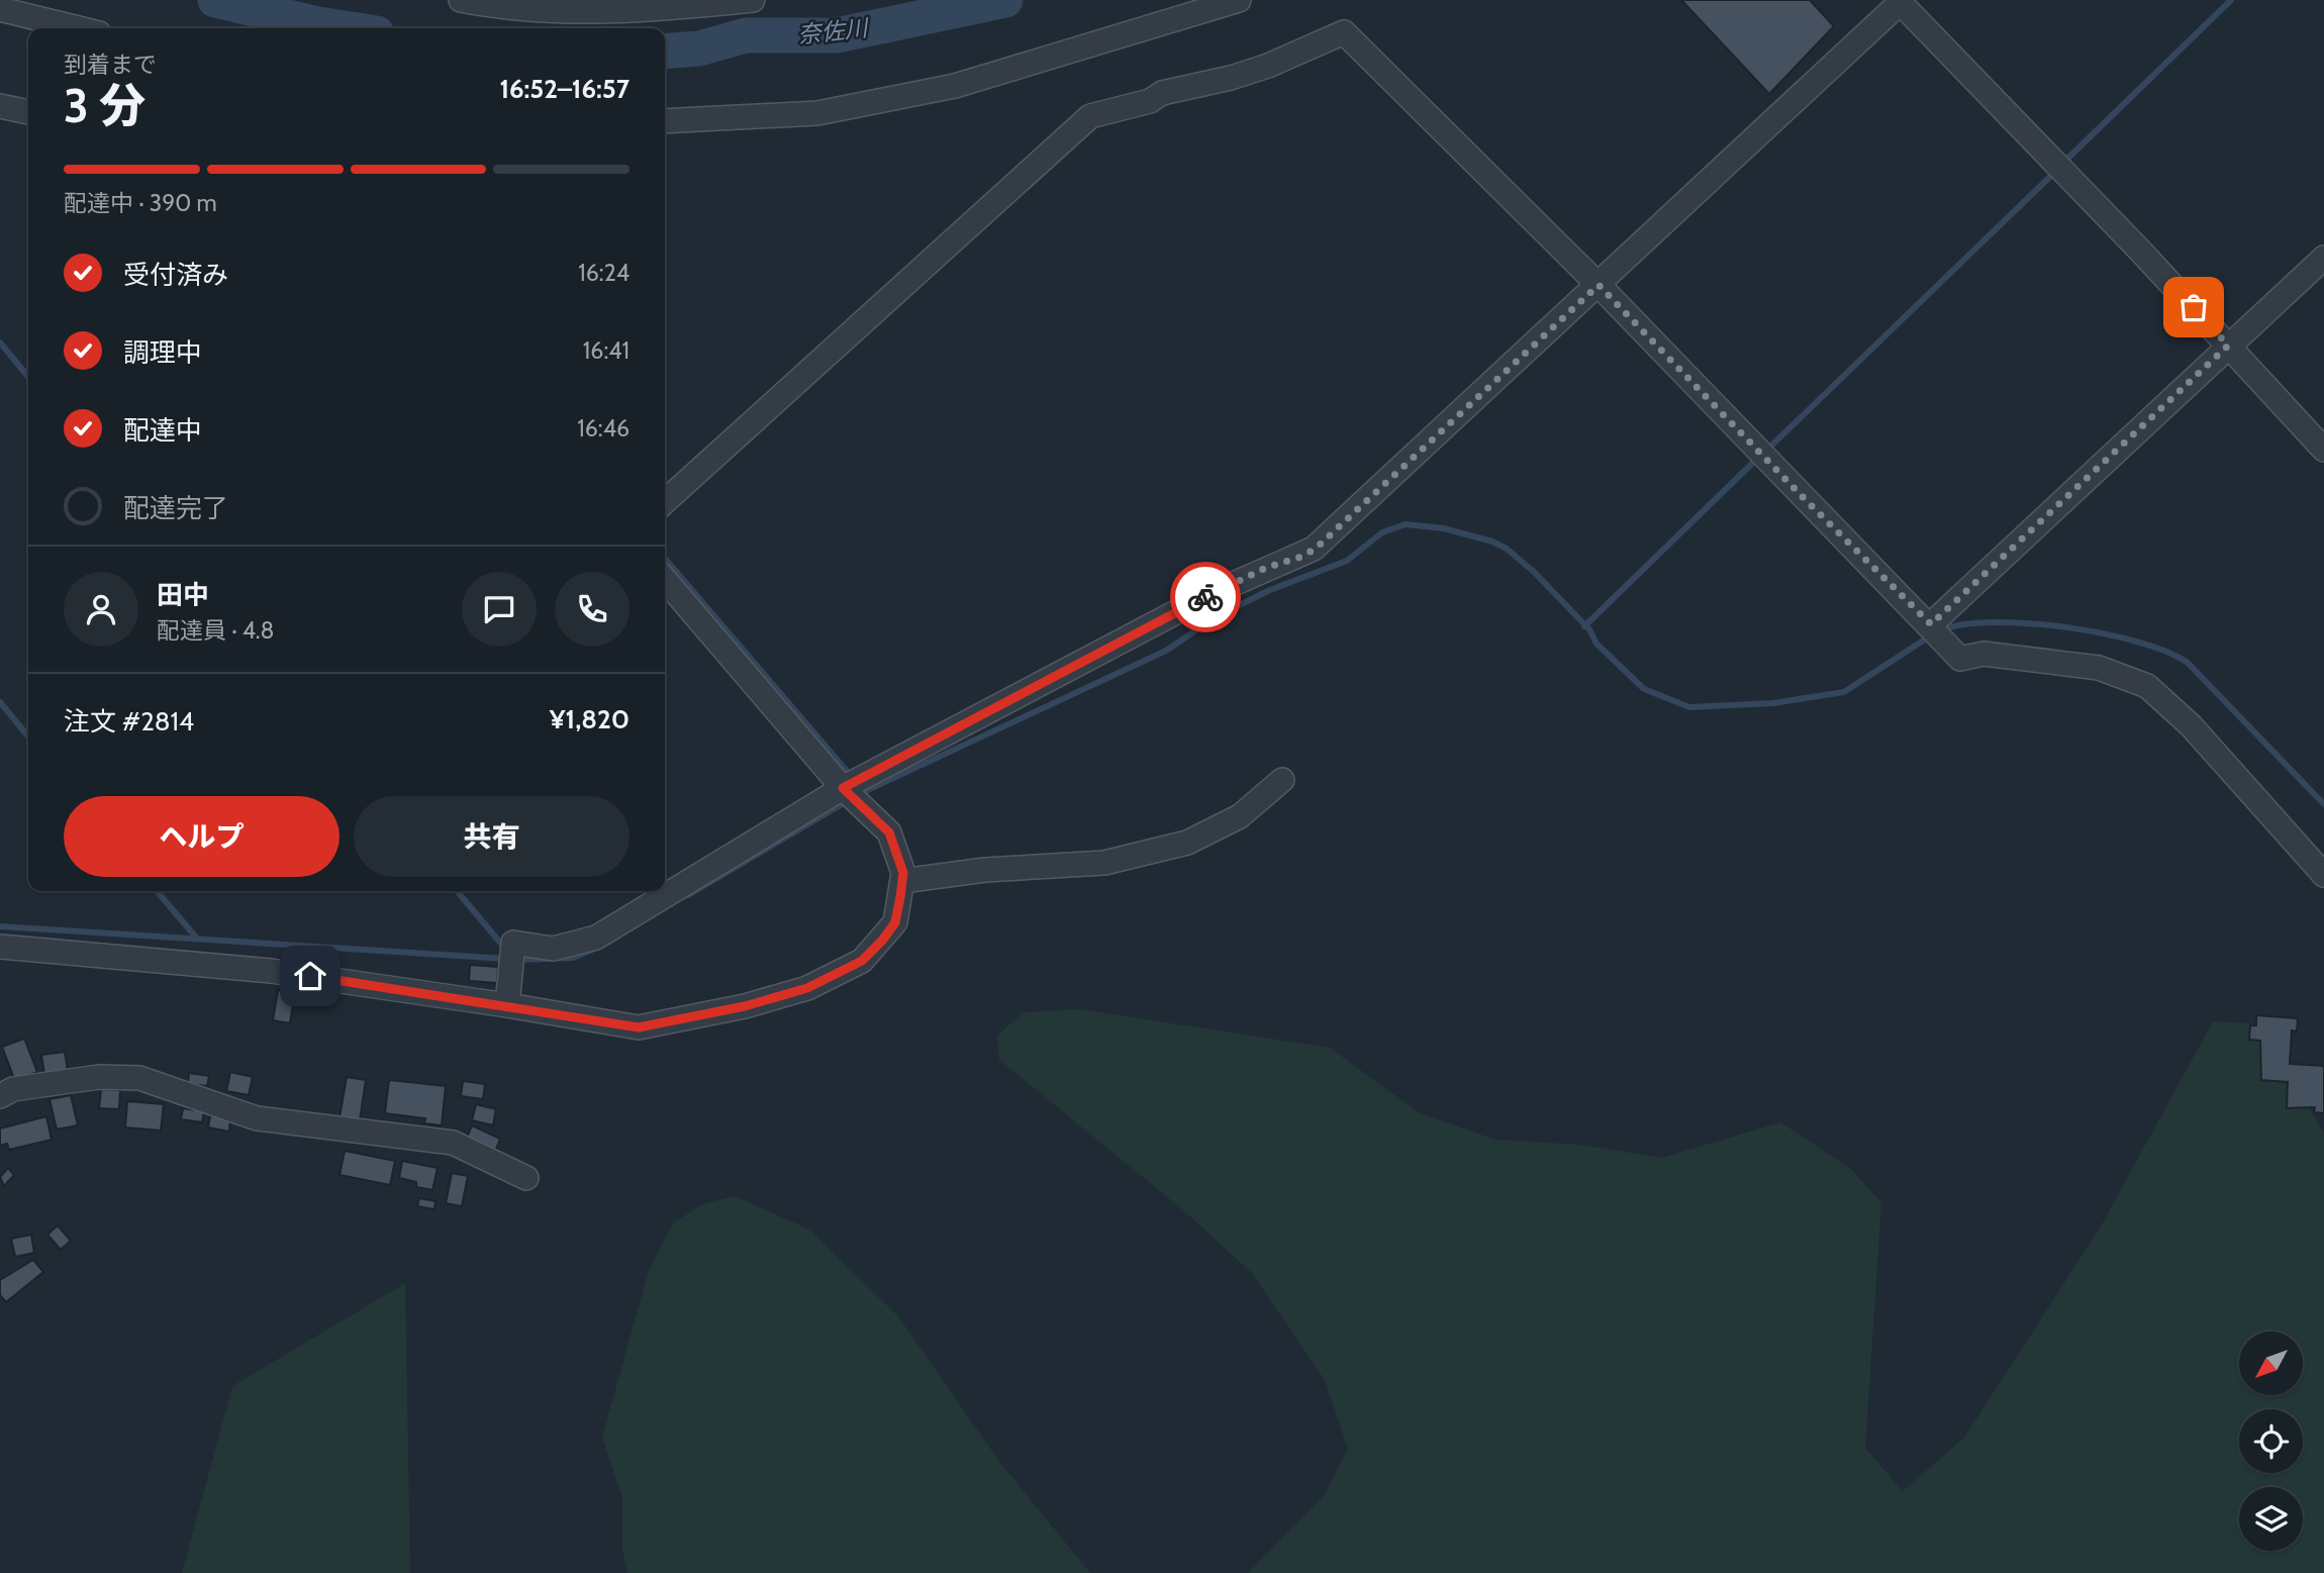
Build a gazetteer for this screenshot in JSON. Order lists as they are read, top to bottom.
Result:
{
  "water": ["奈佐川"],
  "north": "bottom left",
  "page": {
    "heading": ["3 分", "到着まで", "16:52–16:57"],
    "panel": [
      "田中",
      "配達員 · 4.8",
      "注文 #2814",
      "¥1,820"
    ],
    "bar": "配達中 · 390 m",
    "list": [
      ["受付済み", "16:24"],
      ["調理中", "16:41"],
      ["配達中", "16:46"],
      "配達完了"
    ],
    "buttons": ["ヘルプ", "共有"]
  }
}
